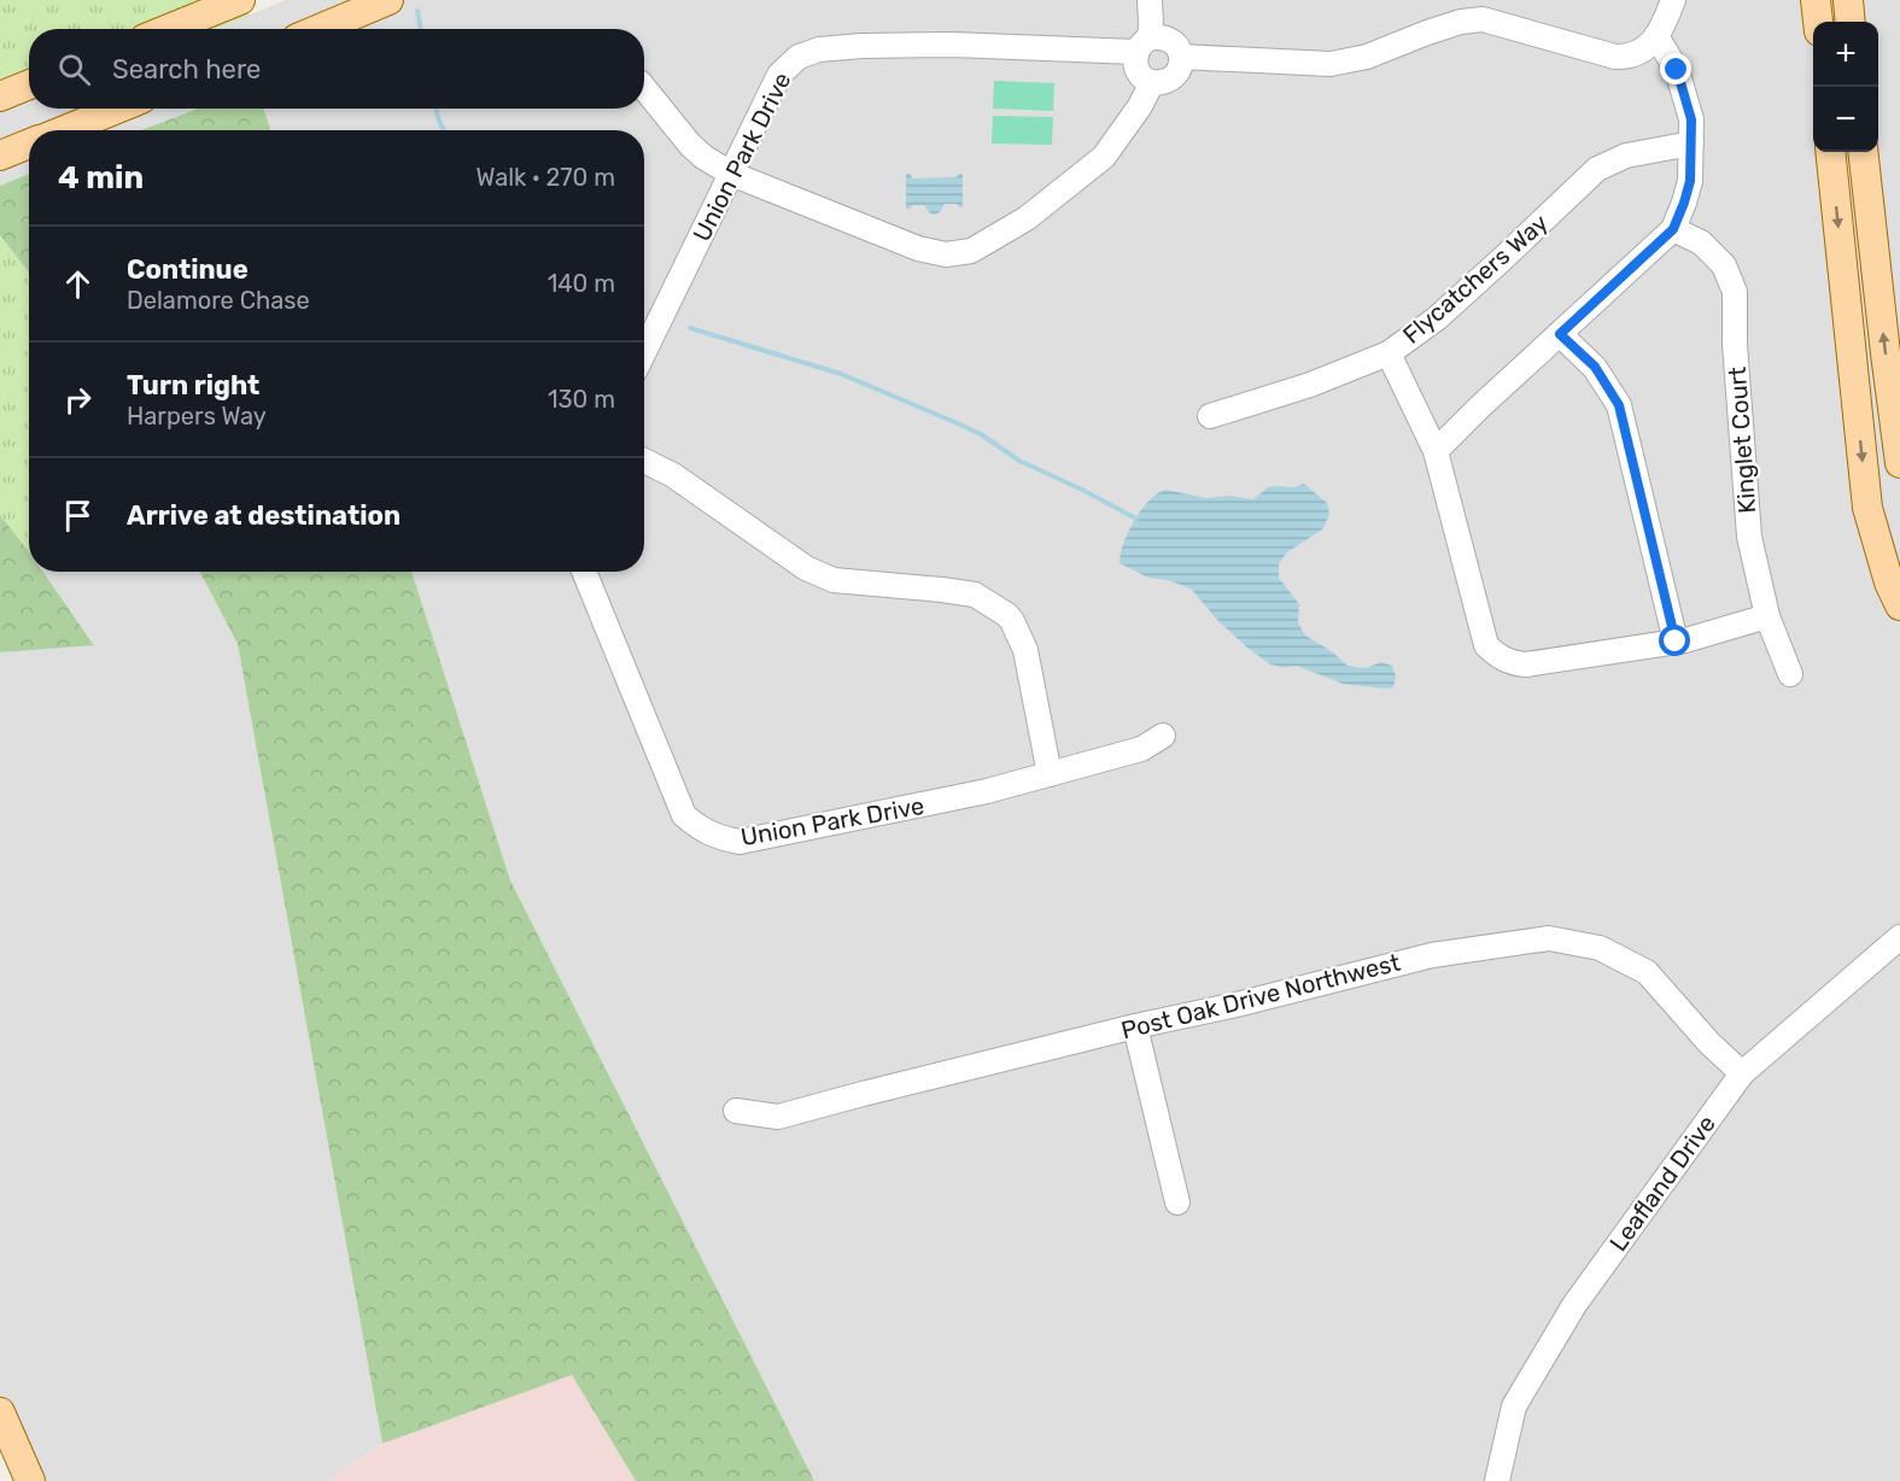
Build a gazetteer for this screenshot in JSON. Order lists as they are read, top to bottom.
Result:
{
  "streets": {
    "street": [
      "Union Park Drive",
      "Flycatchers Way",
      "Kinglet Court",
      "Post Oak Drive Northwest",
      "Leafland Drive"
    ]
  },
  "crossings": [
    ["Post Oak Drive Northwest", "Leafland Drive"]
  ],
  "page": {
    "map_buttons": ["+", "−"],
    "search": "Search here",
    "heading": ["4 min", "Walk · 270 m"],
    "list": [
      ["Continue", "Delamore Chase", "140 m"],
      ["Turn right", "Harpers Way", "130 m"],
      "Arrive at destination"
    ]
  }
}
